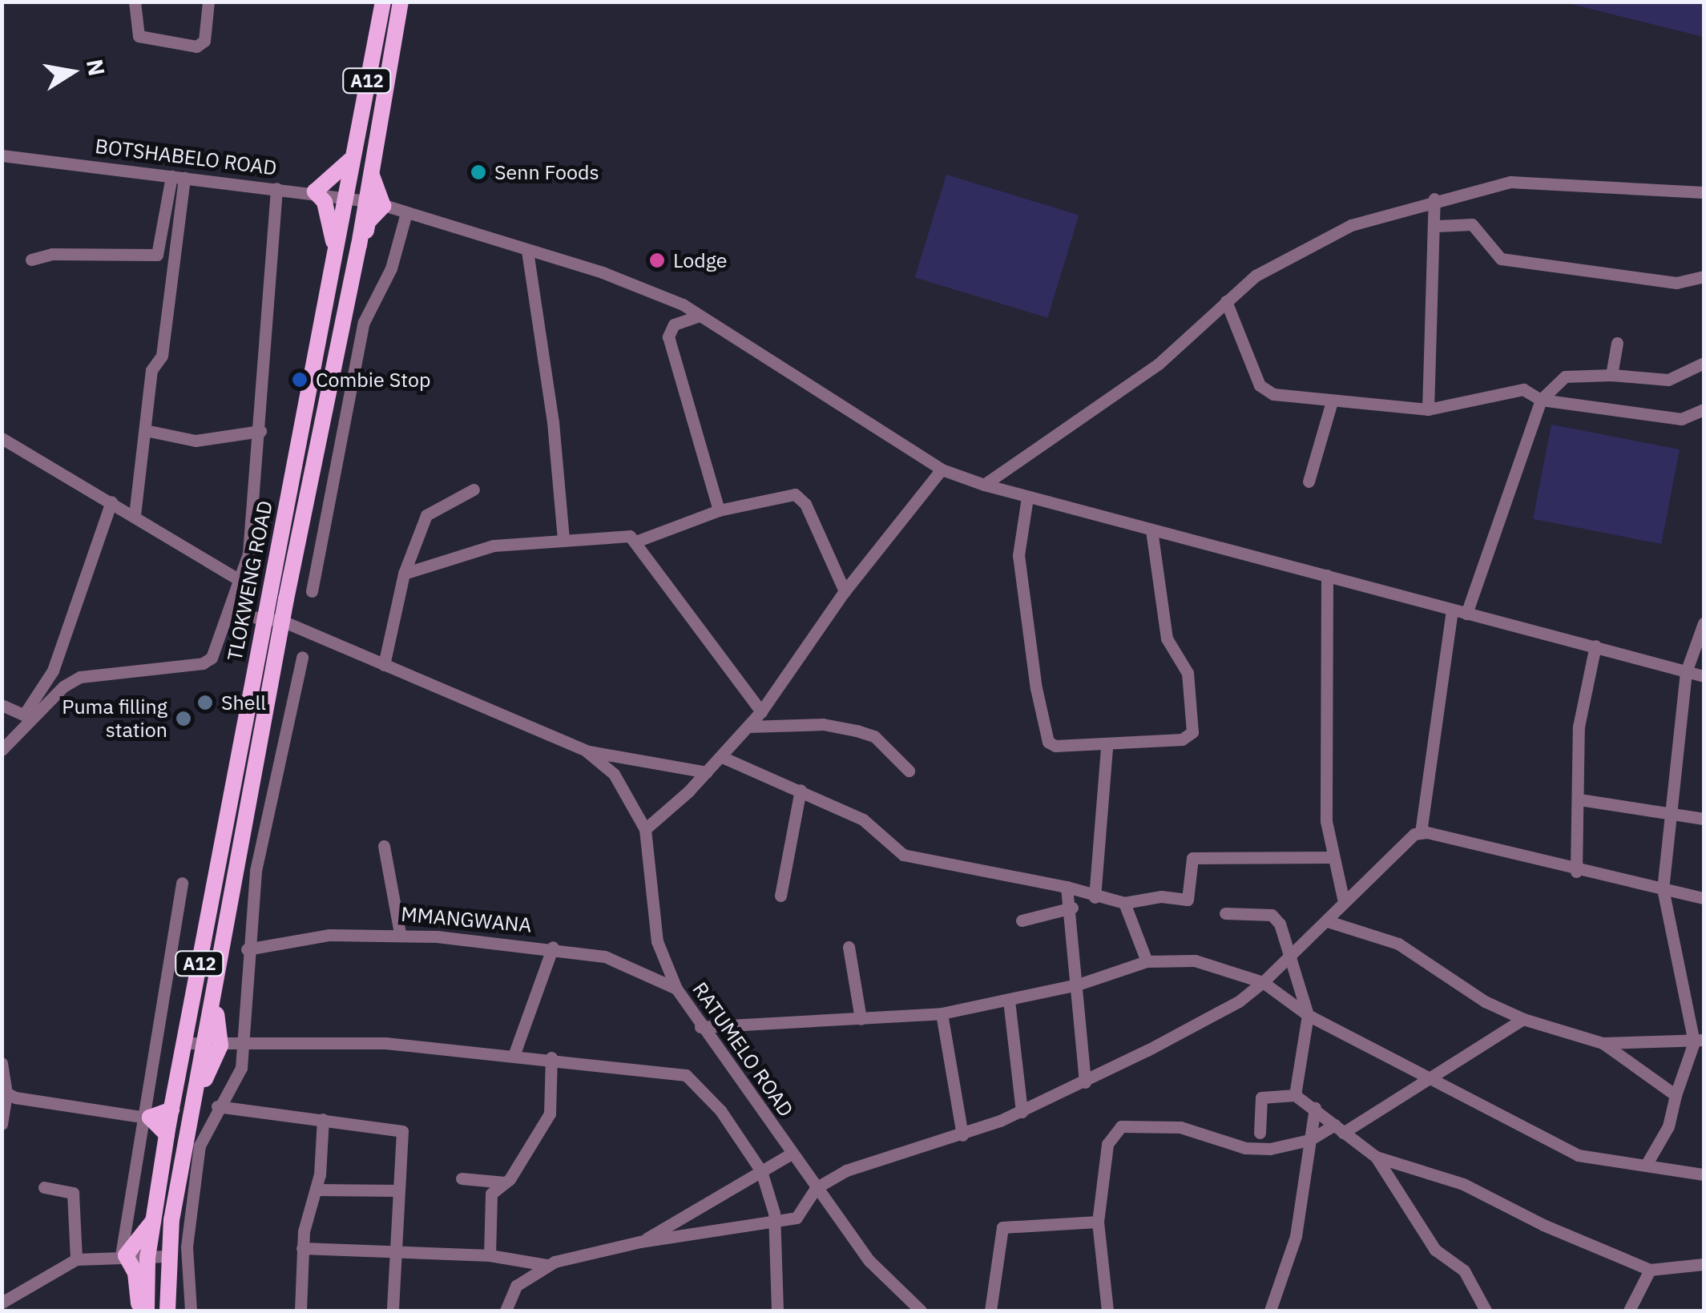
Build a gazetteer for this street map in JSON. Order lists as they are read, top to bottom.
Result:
{
  "streets": {
    "main road": ["A12", "TLOKWENG ROAD"],
    "street": ["BOTSHABELO ROAD", "MMANGWANA", "RATUMELO ROAD"]
  },
  "crossings": [
    ["BOTSHABELO ROAD", "TLOKWENG ROAD"],
    ["TLOKWENG ROAD", "RATUMELO ROAD"],
    ["MMANGWANA", "RATUMELO ROAD"]
  ],
  "places": [
    "Senn Foods",
    "Lodge",
    "Combie Stop",
    "Shell",
    "Puma filling station"
  ],
  "north": "right"
}
